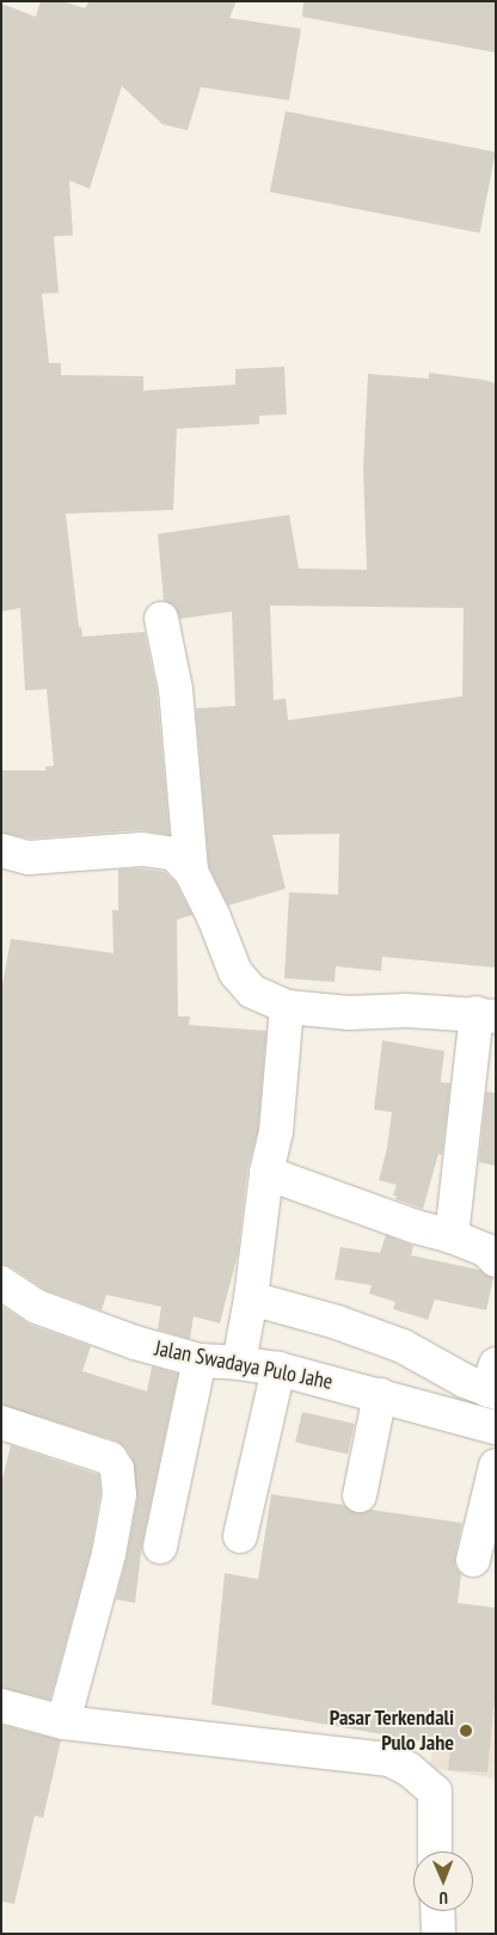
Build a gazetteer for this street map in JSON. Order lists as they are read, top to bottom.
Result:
{
  "streets": {
    "street": ["Jalan Swadaya Pulo Jahe"]
  },
  "places": ["Pasar Terkendali Pulo Jahe"],
  "north": "bottom"
}
